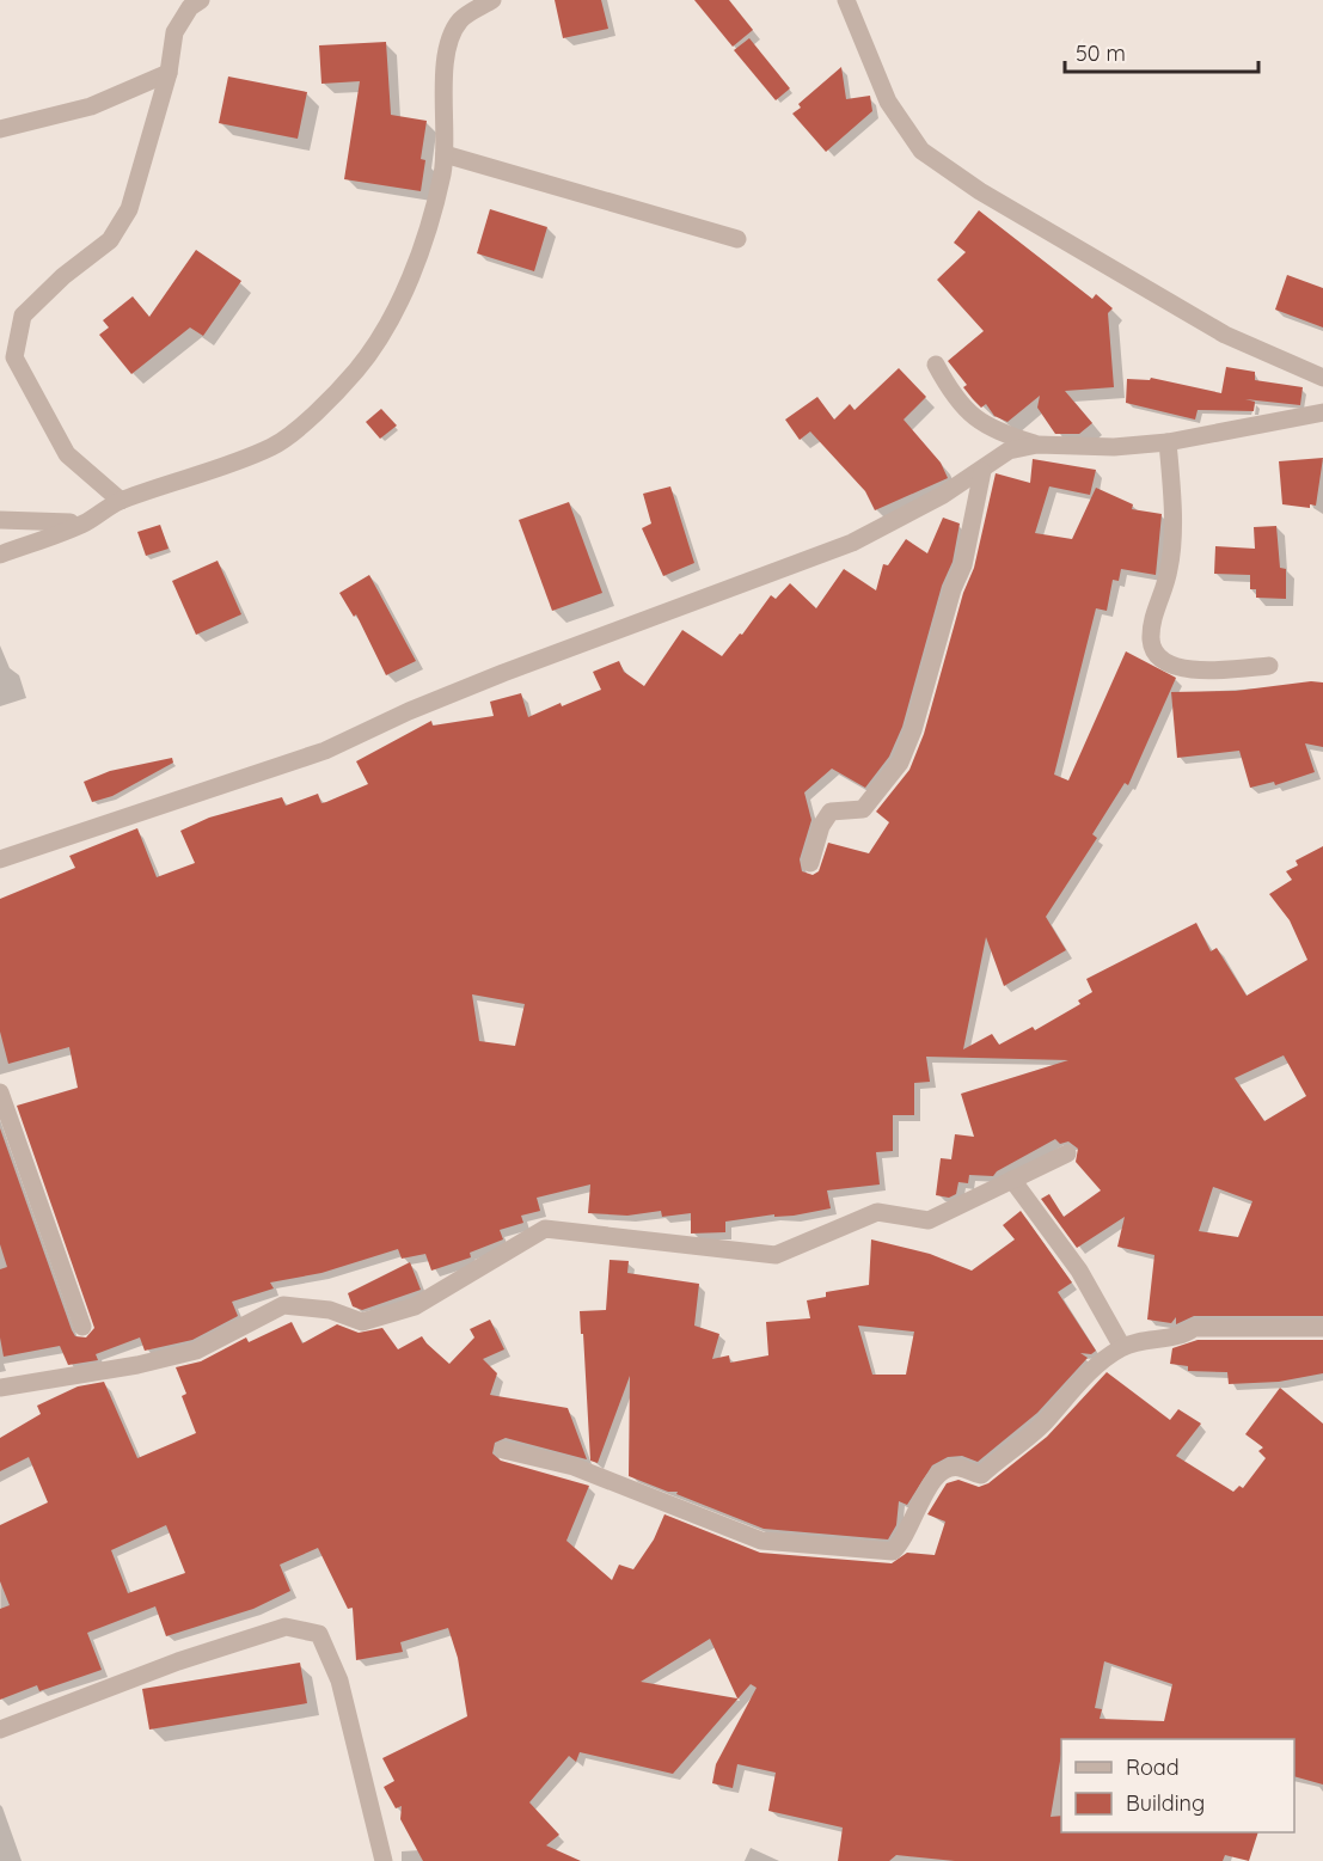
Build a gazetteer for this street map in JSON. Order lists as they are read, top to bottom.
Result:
{
  "legend": ["Road", "Building"],
  "scale_bar": "50 m"
}
